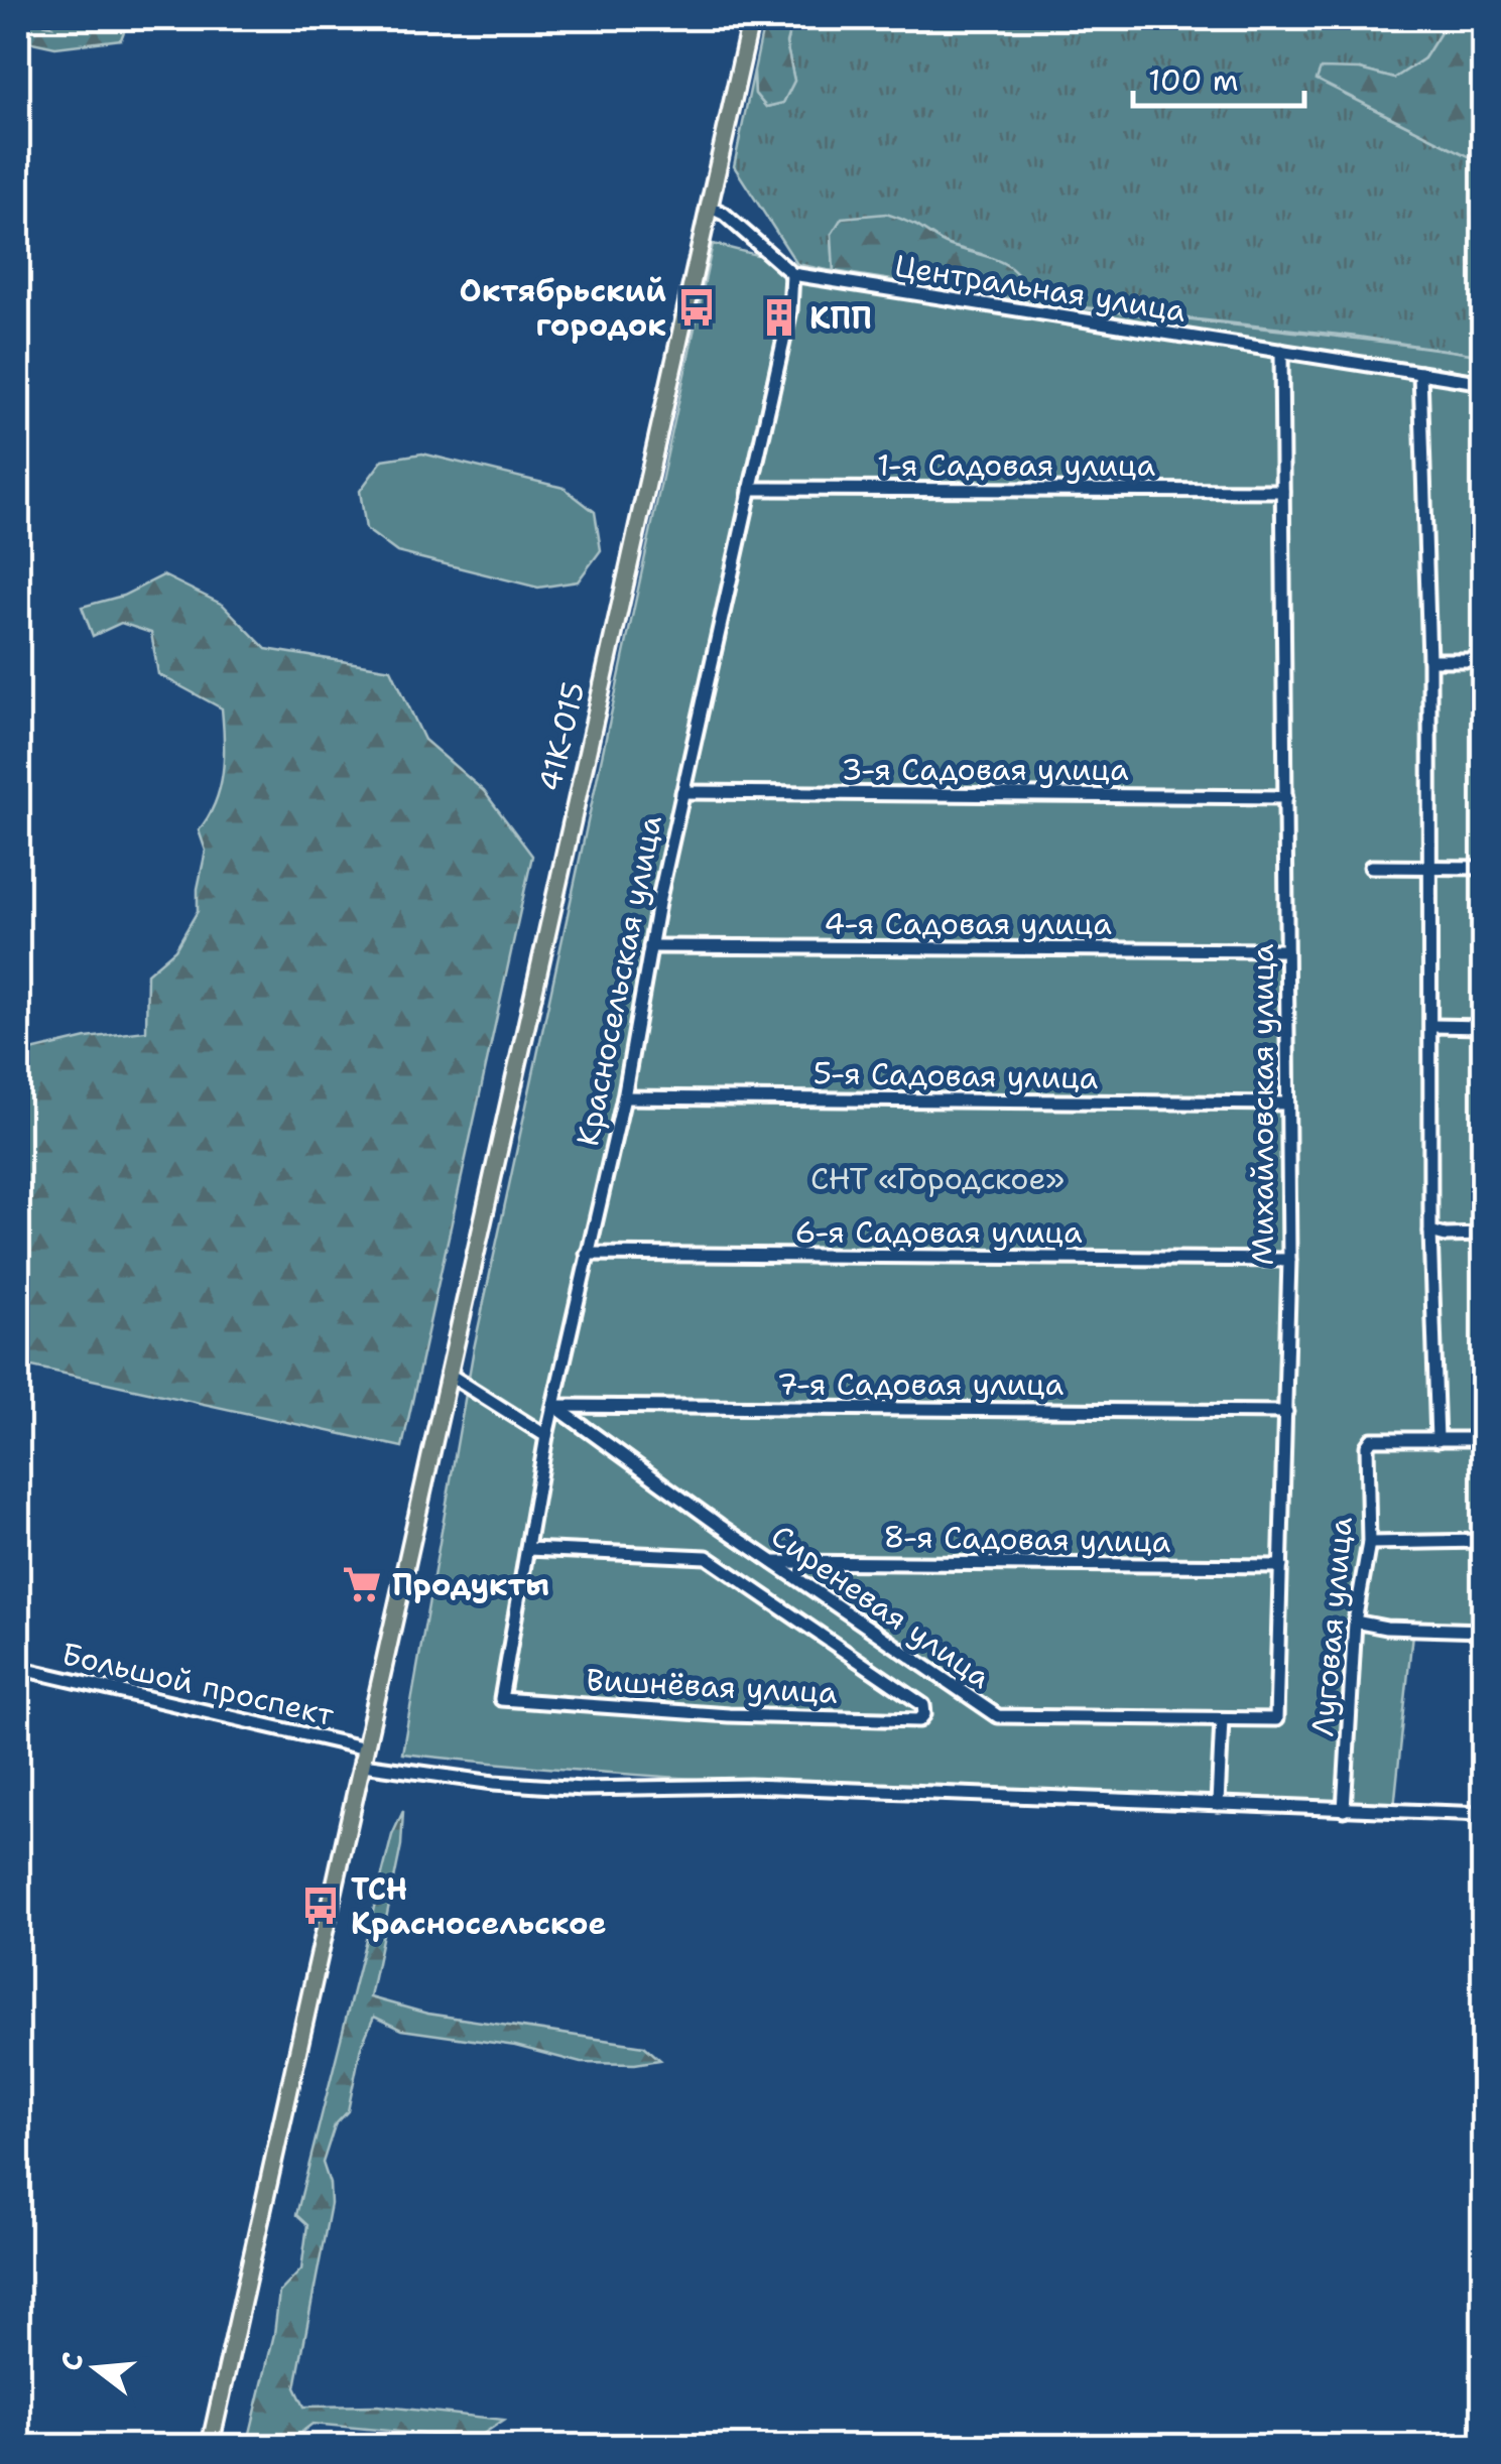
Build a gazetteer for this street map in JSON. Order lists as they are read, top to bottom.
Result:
{
  "streets": {
    "main road": ["41К-015"],
    "street": [
      "Центральная улица",
      "1-я Садовая улица",
      "3-я Садовая улица",
      "4-я Садовая улица",
      "Красносельская улица",
      "5-я Садовая улица",
      "Михайловская улица",
      "6-я Садовая улица",
      "7-я Садовая улица",
      "8-я Садовая улица",
      "Сиреневая улица",
      "Луговая улица",
      "Большой проспект",
      "Вишнёвая улица"
    ]
  },
  "crossings": [
    ["Центральная улица", "Красносельская улица"],
    ["Центральная улица", "Михайловская улица"],
    ["1-я Садовая улица", "Красносельская улица"],
    ["1-я Садовая улица", "Михайловская улица"],
    ["41К-015", "Большой проспект"],
    ["3-я Садовая улица", "Красносельская улица"],
    ["3-я Садовая улица", "Михайловская улица"],
    ["4-я Садовая улица", "Красносельская улица"],
    ["4-я Садовая улица", "Михайловская улица"],
    ["Красносельская улица", "5-я Садовая улица"],
    ["Красносельская улица", "6-я Садовая улица"],
    ["Красносельская улица", "7-я Садовая улица"],
    ["Красносельская улица", "Сиреневая улица"],
    ["Красносельская улица", "Вишнёвая улица"],
    ["5-я Садовая улица", "Михайловская улица"],
    ["Михайловская улица", "6-я Садовая улица"],
    ["Михайловская улица", "7-я Садовая улица"],
    ["Михайловская улица", "8-я Садовая улица"],
    ["Михайловская улица", "Сиреневая улица"],
    ["7-я Садовая улица", "Сиреневая улица"],
    ["8-я Садовая улица", "Сиреневая улица"],
    ["Луговая улица", "Большой проспект"]
  ],
  "parks": ["СНТ «Городское»"],
  "places": {
    "bus stop": ["Октябрьский городок", "ТСН Красносельское"],
    "building": ["КПП"],
    "supermarket": ["Продукты"]
  },
  "scale_bar": "100 m",
  "north": "left"
}
